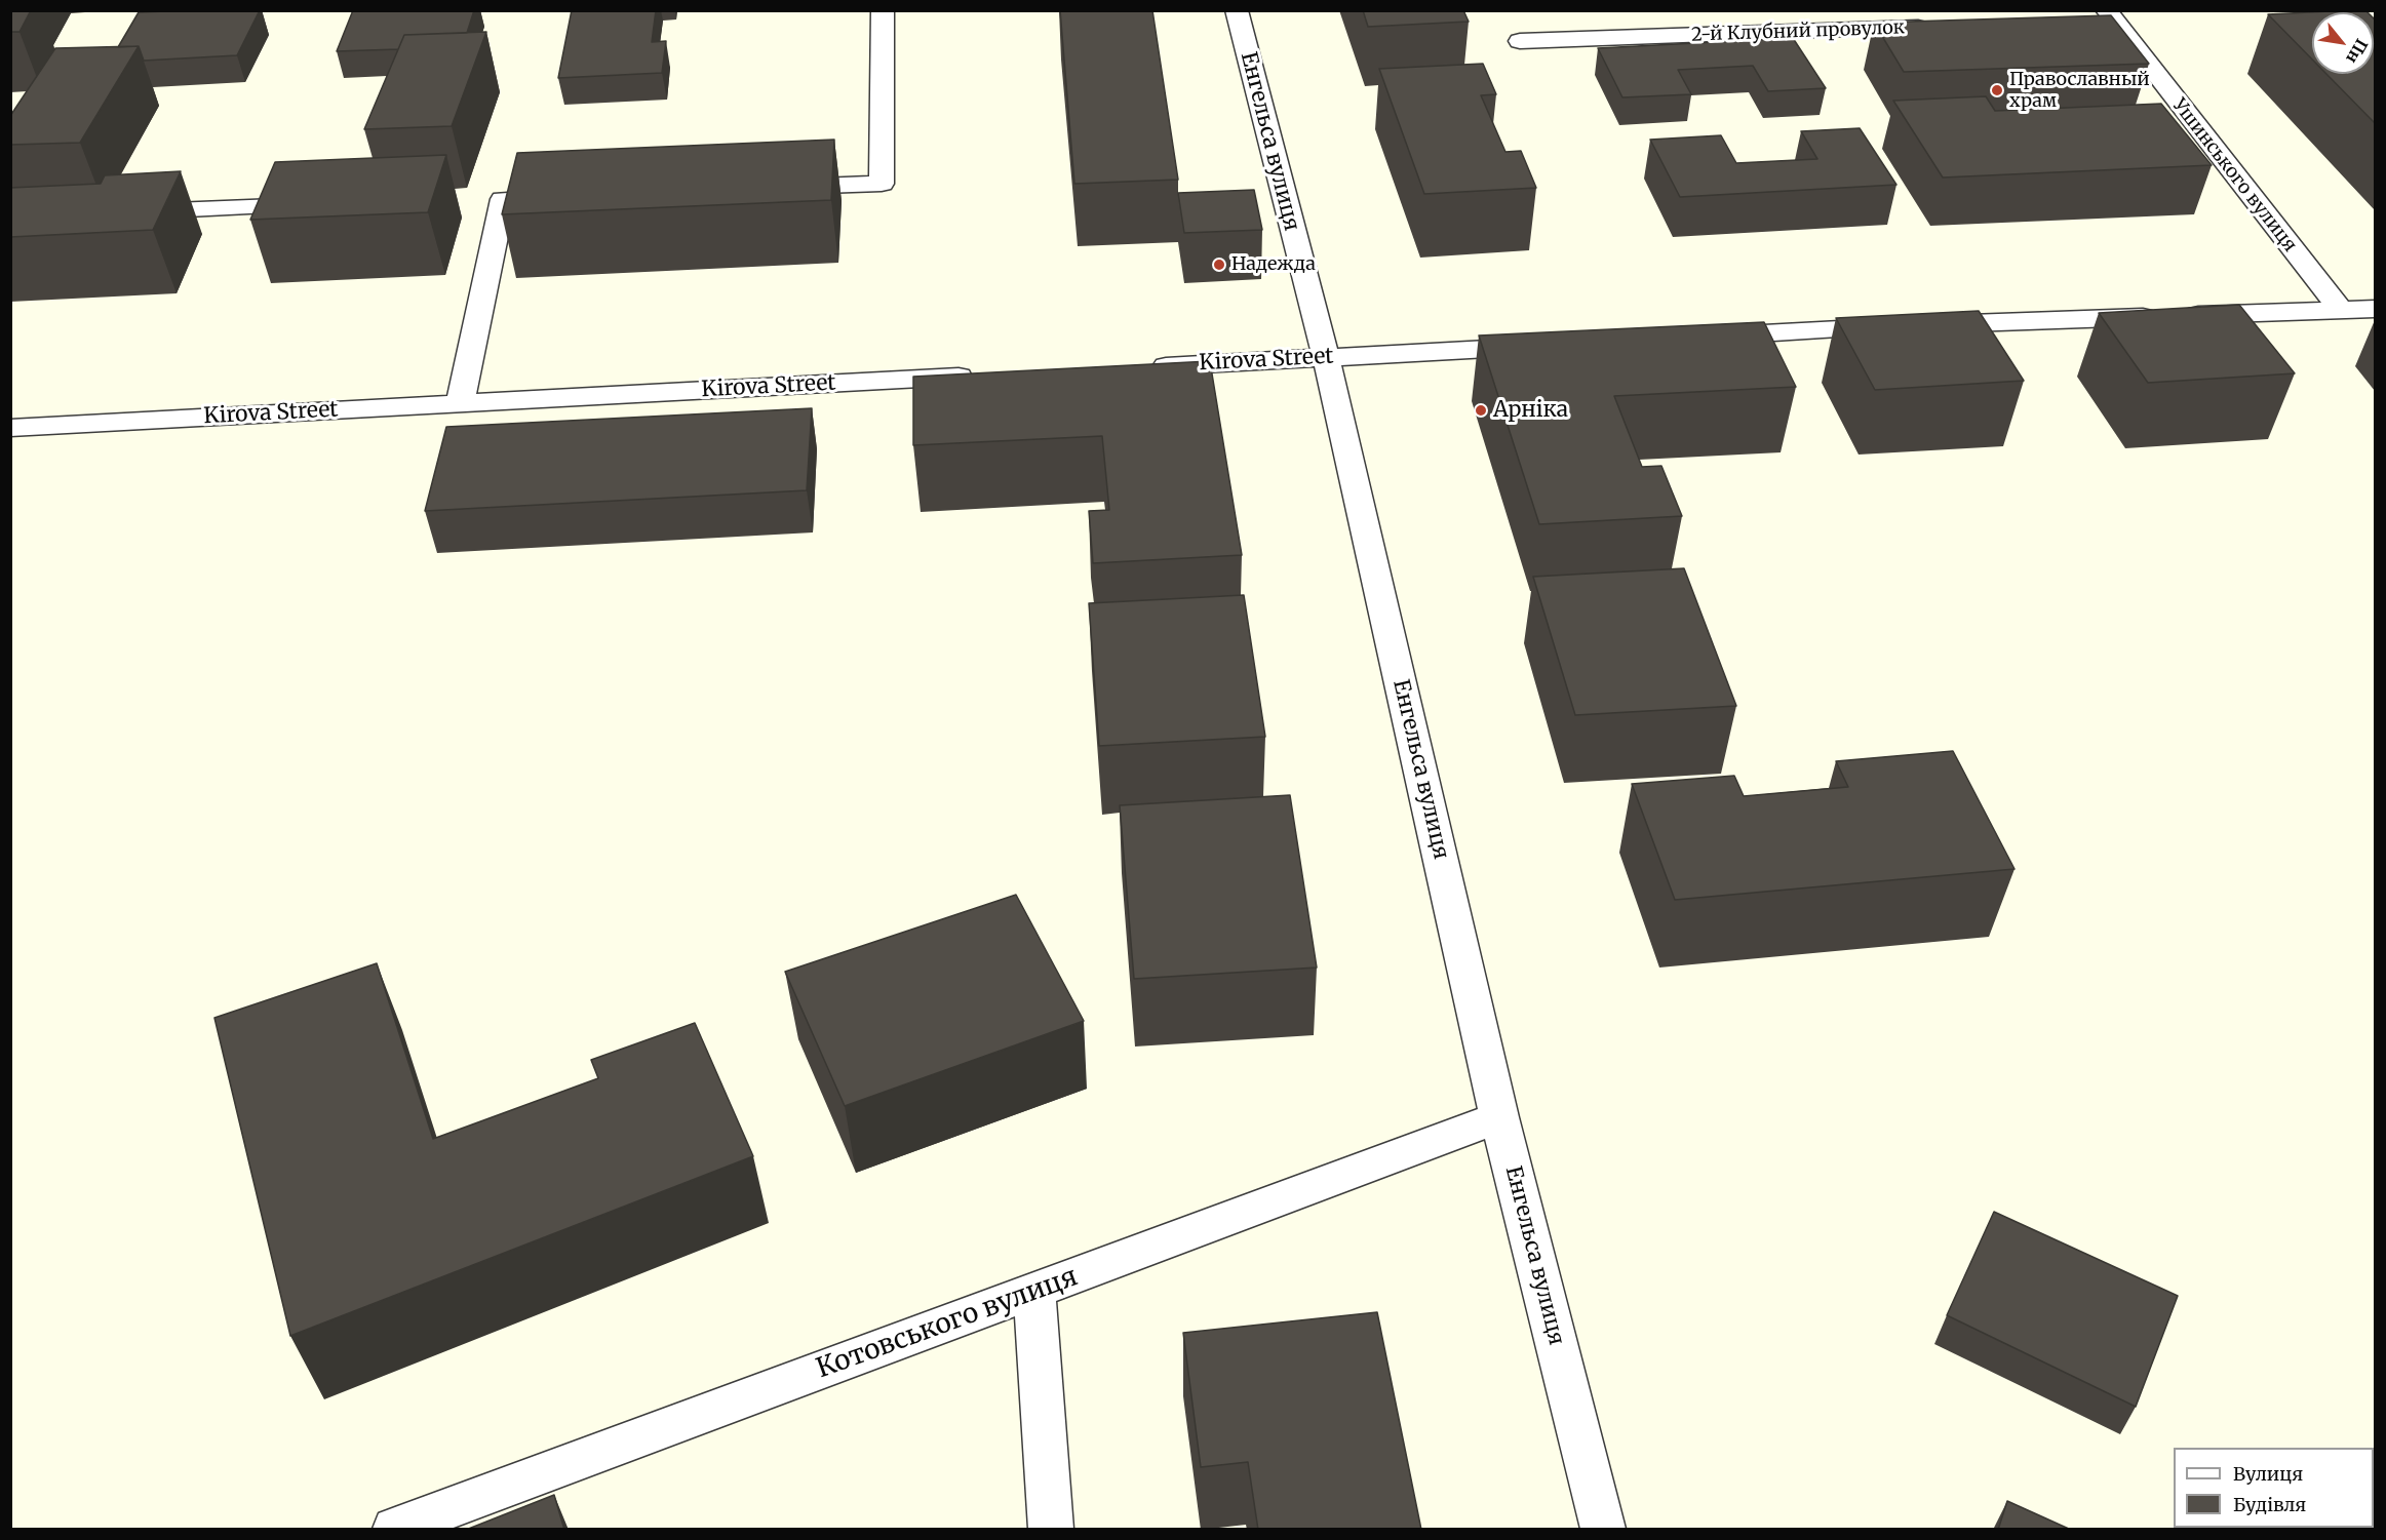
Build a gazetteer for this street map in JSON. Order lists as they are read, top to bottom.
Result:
{
  "streets": {
    "street": [
      "2-й Клубний провулок",
      "Енгельса вулиця",
      "Ушинського вулиця",
      "Kirova Street",
      "Котовського вулиця"
    ]
  },
  "crossings": [
    ["Енгельса вулиця", "Kirova Street"],
    ["Енгельса вулиця", "Котовського вулиця"]
  ],
  "places": ["Православный храм", "Надежда", "Арніка"],
  "legend": ["Вулиця", "Будівля"],
  "north": "bottom right"
}
